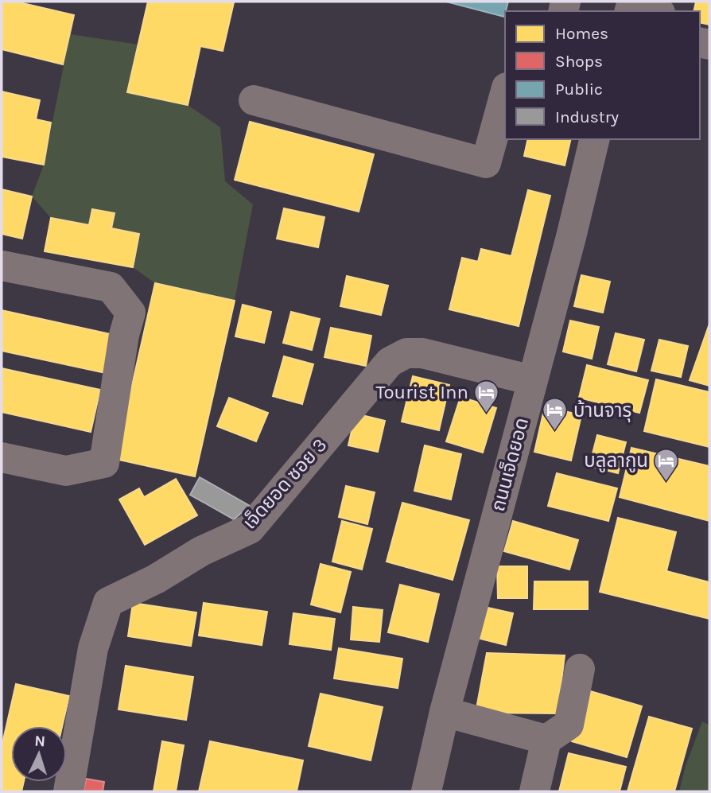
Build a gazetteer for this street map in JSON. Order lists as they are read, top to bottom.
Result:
{
  "streets": {
    "street": ["ถนนเจ็ดยอด", "เจ็ดยอด ซอย 3"]
  },
  "crossings": [
    ["ถนนเจ็ดยอด", "เจ็ดยอด ซอย 3"]
  ],
  "places": {
    "hotel": ["Tourist Inn", "บ้านจารุ", "บลูลากูน"]
  },
  "legend": [
    "Homes",
    "Shops",
    "Public",
    "Industry"
  ],
  "north": "top"
}
